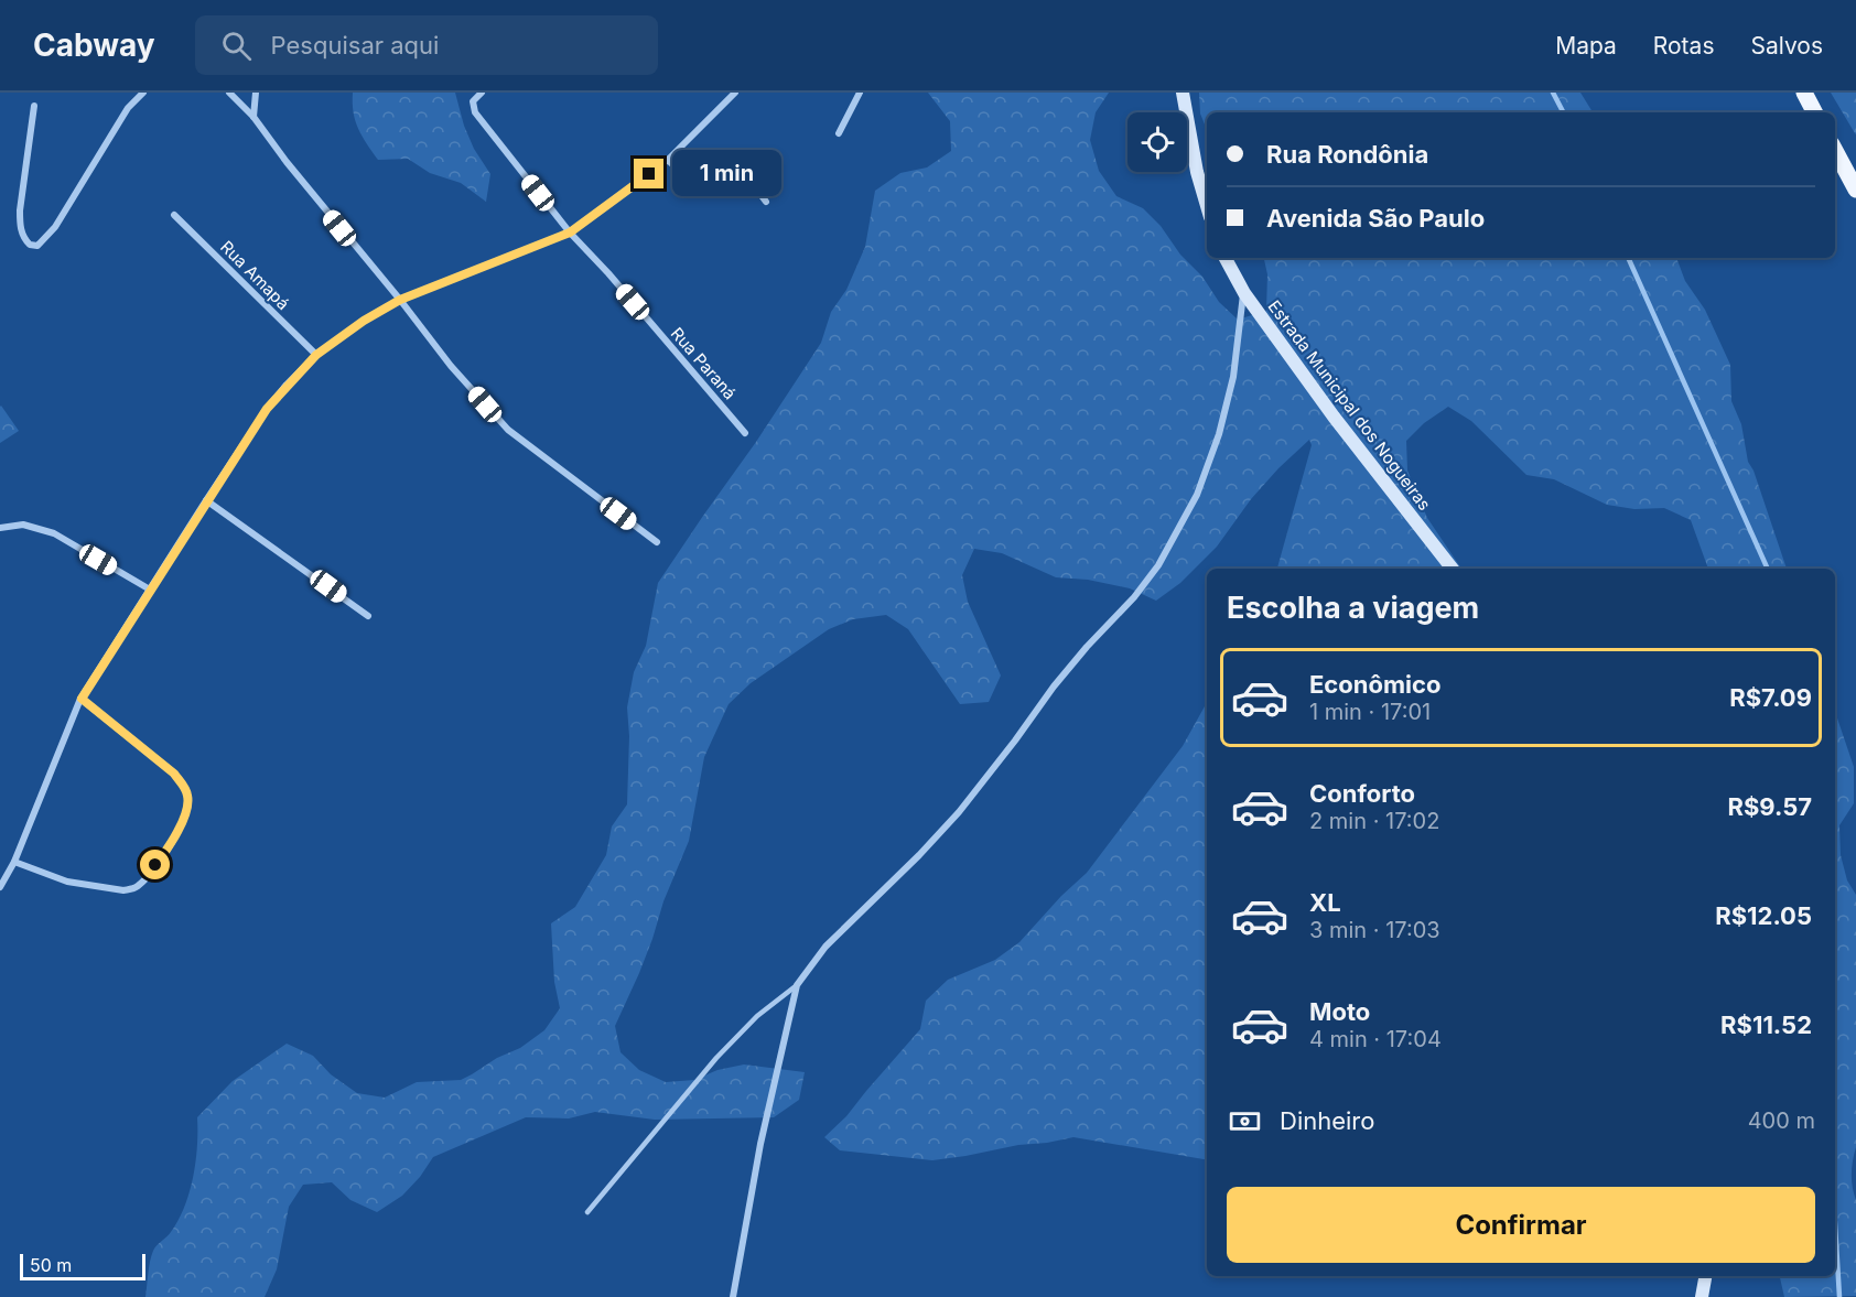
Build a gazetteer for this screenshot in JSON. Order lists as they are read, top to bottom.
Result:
{
  "streets": {
    "street": ["Rua Amapá", "Rua Paraná", "Estrada Municipal dos Nogueiras"]
  },
  "scale_bar": "50 m",
  "page": {
    "header": "Cabway",
    "search": "Pesquisar aqui",
    "nav": ["Mapa", "Rotas", "Salvos"],
    "banner": ["Rua Rondônia", "Avenida São Paulo"],
    "bubble": "1 min",
    "heading": "Escolha a viagem",
    "list": [
      {
        "name": "Econômico",
        "note": "1 min · 17:01",
        "value": "R$7.09"
      },
      {
        "name": "Conforto",
        "note": "2 min · 17:02",
        "value": "R$9.57"
      },
      {
        "name": "XL",
        "note": "3 min · 17:03",
        "value": "R$12.05"
      },
      {
        "name": "Moto",
        "note": "4 min · 17:04",
        "value": "R$11.52"
      }
    ],
    "pay": ["Dinheiro", "400 m"],
    "buttons": "Confirmar",
    "scale": "50 m"
  }
}
